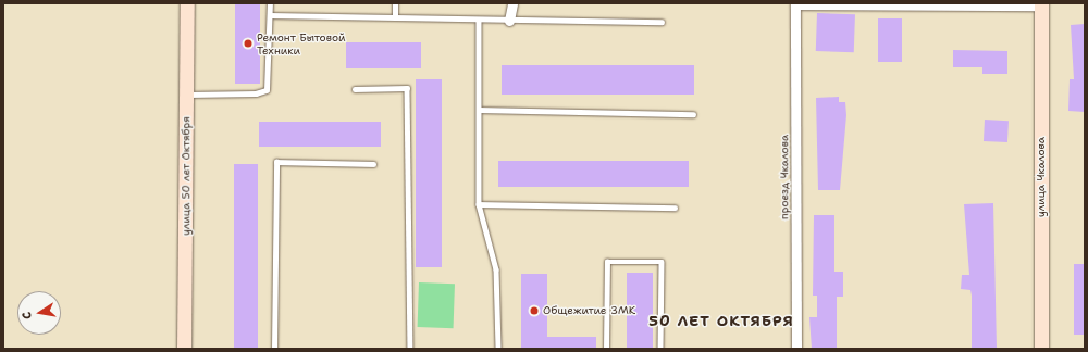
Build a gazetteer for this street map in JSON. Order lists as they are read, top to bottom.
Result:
{
  "streets": {
    "street": ["улица 50 лет Октября", "проезд Чкалова", "улица Чкалова"]
  },
  "crossings": [
    ["проезд Чкалова", "улица Чкалова"]
  ],
  "districts": ["50 ЛЕТ ОКТЯБРЯ"],
  "places": ["Ремонт Бытовой Техники", "Общежитие 3МК"],
  "north": "left"
}
